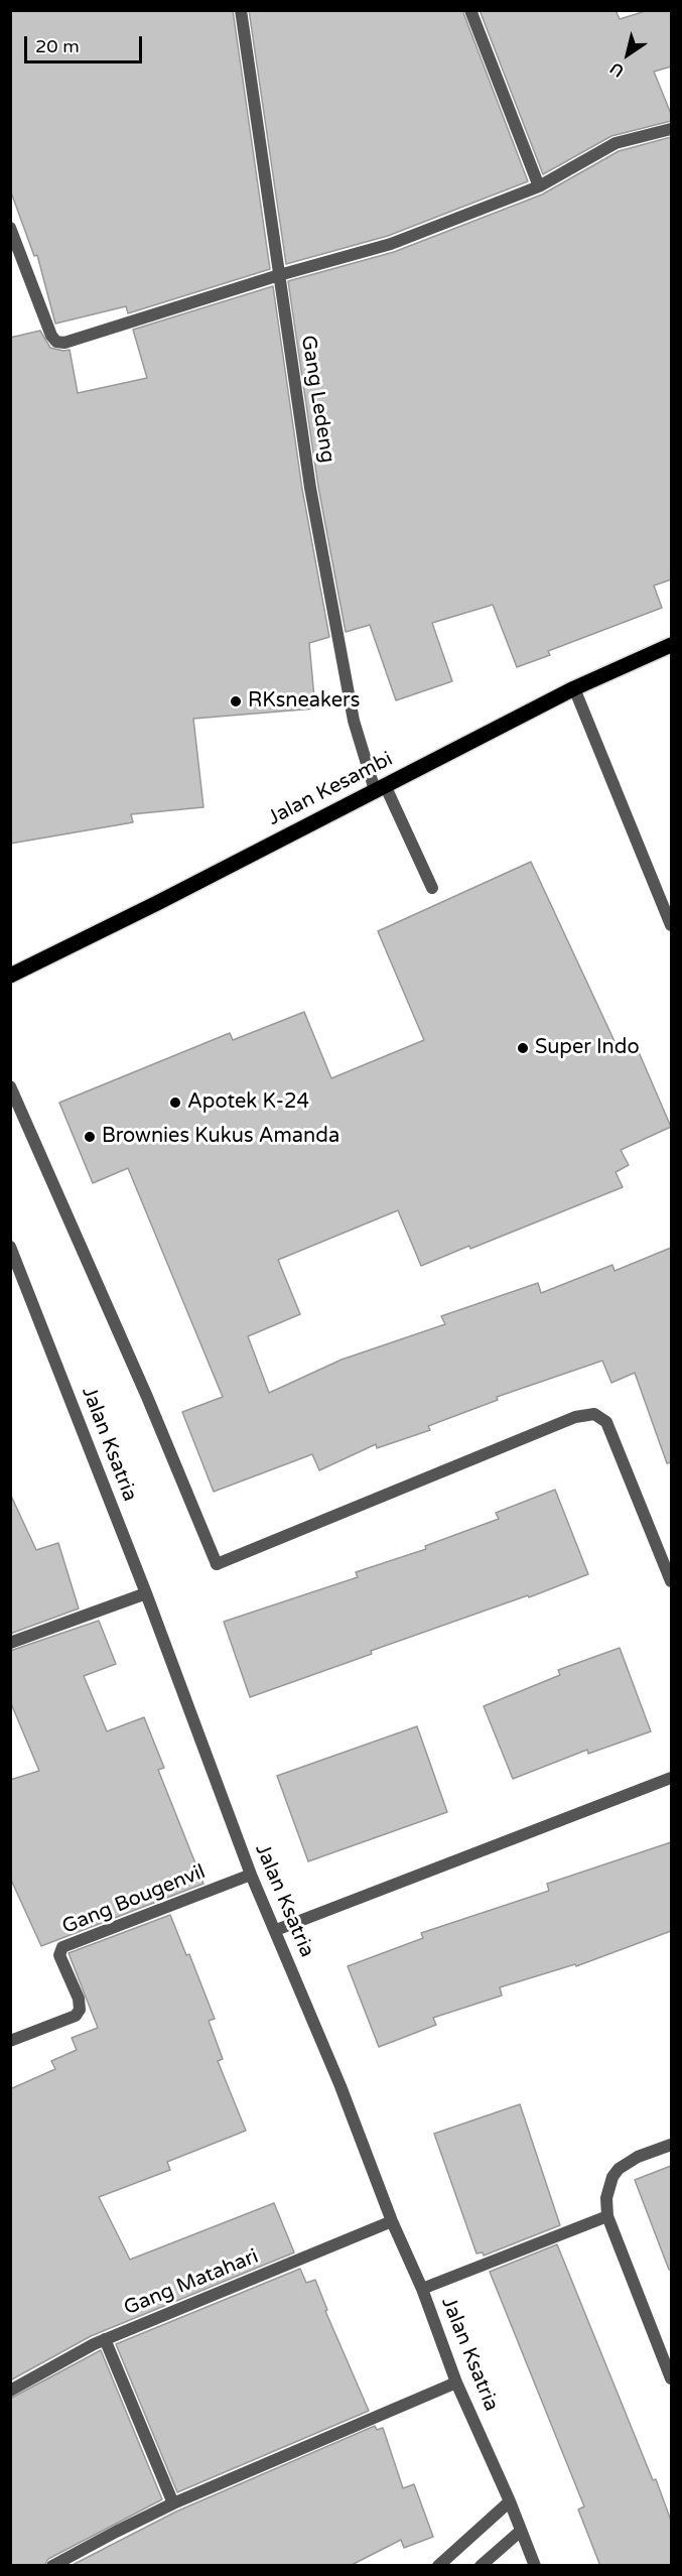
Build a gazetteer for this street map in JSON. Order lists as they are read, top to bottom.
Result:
{
  "streets": {
    "main road": ["Jalan Kesambi"],
    "street": [
      "Gang Ledeng",
      "Jalan Ksatria",
      "Gang Bougenvil",
      "Gang Matahari"
    ]
  },
  "crossings": [
    ["Gang Ledeng", "Jalan Kesambi"],
    ["Jalan Ksatria", "Gang Bougenvil"],
    ["Jalan Ksatria", "Gang Matahari"]
  ],
  "places": [
    "RKsneakers",
    "Super Indo",
    "Apotek K-24",
    "Brownies Kukus Amanda"
  ],
  "scale_bar": "20 m",
  "north": "bottom left"
}
